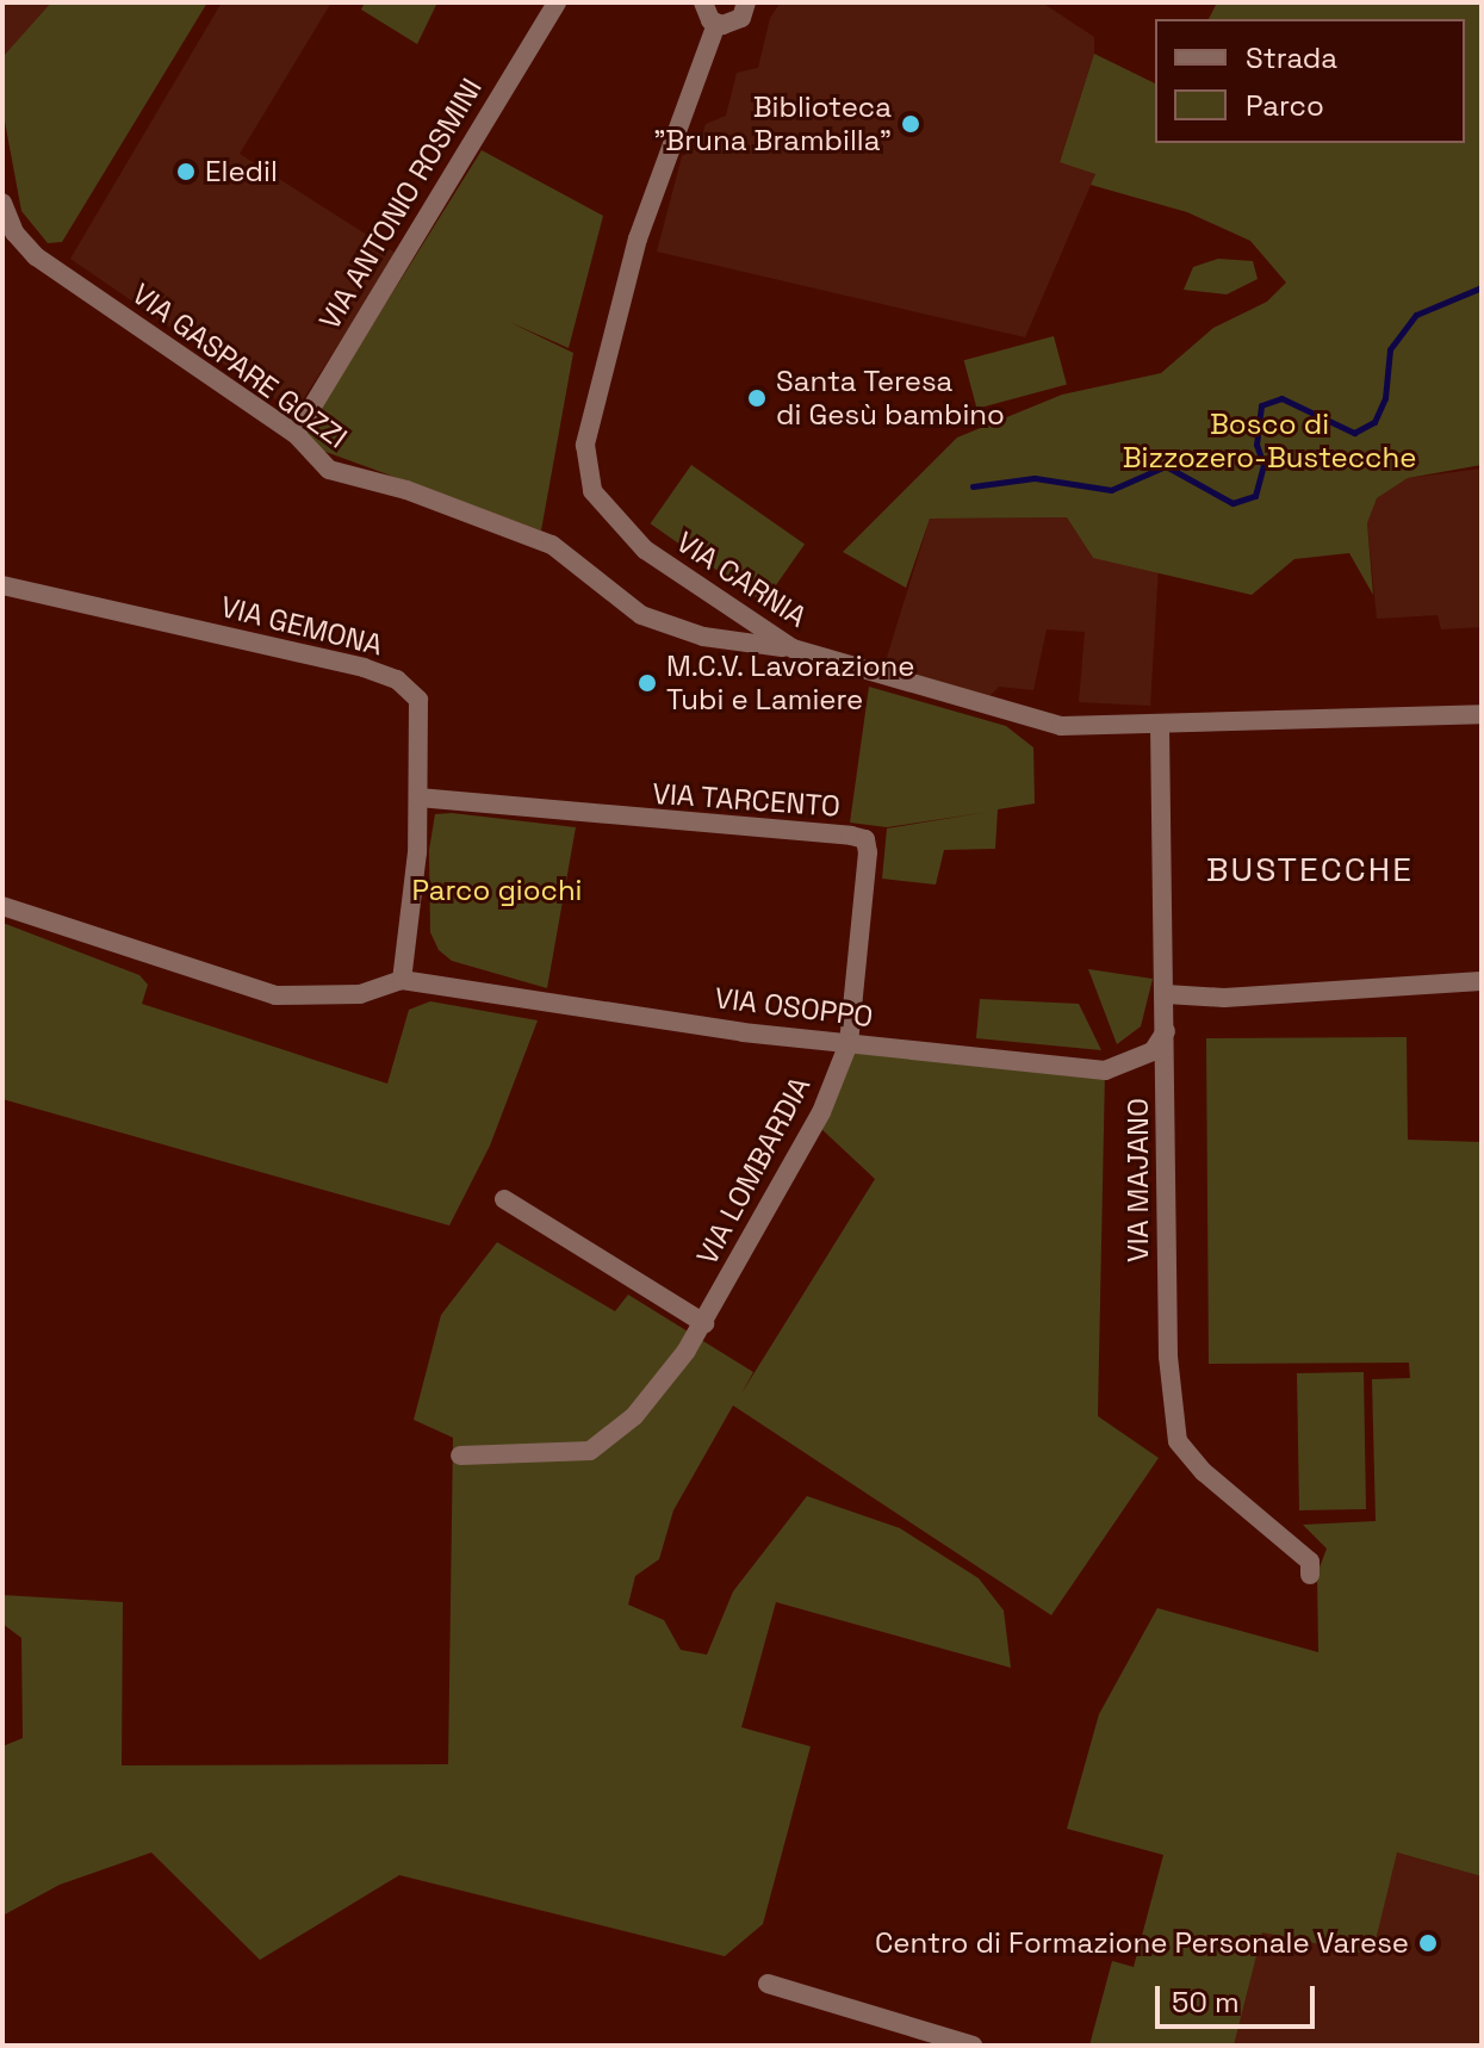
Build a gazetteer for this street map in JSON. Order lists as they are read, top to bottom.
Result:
{
  "streets": {
    "street": [
      "VIA ANTONIO ROSMINI",
      "VIA GASPARE GOZZI",
      "VIA CARNIA",
      "VIA GEMONA",
      "VIA TARCENTO",
      "VIA OSOPPO",
      "VIA LOMBARDIA",
      "VIA MAJANO"
    ]
  },
  "crossings": [
    ["VIA ANTONIO ROSMINI", "VIA GASPARE GOZZI"],
    ["VIA GASPARE GOZZI", "VIA CARNIA"],
    ["VIA CARNIA", "VIA MAJANO"],
    ["VIA GEMONA", "VIA TARCENTO"],
    ["VIA GEMONA", "VIA OSOPPO"],
    ["VIA TARCENTO", "VIA OSOPPO"],
    ["VIA TARCENTO", "VIA LOMBARDIA"],
    ["VIA OSOPPO", "VIA LOMBARDIA"],
    ["VIA OSOPPO", "VIA MAJANO"]
  ],
  "districts": ["BUSTECCHE"],
  "parks": ["Bosco di Bizzozero-Bustecche", "Parco giochi"],
  "places": [
    "Biblioteca \"Bruna Brambilla\"",
    "Eledil",
    "Santa Teresa di Gesù bambino",
    "M.C.V. Lavorazione Tubi e Lamiere",
    "Centro di Formazione Personale Varese"
  ],
  "legend": ["Strada", "Parco"],
  "scale_bar": "50 m"
}
